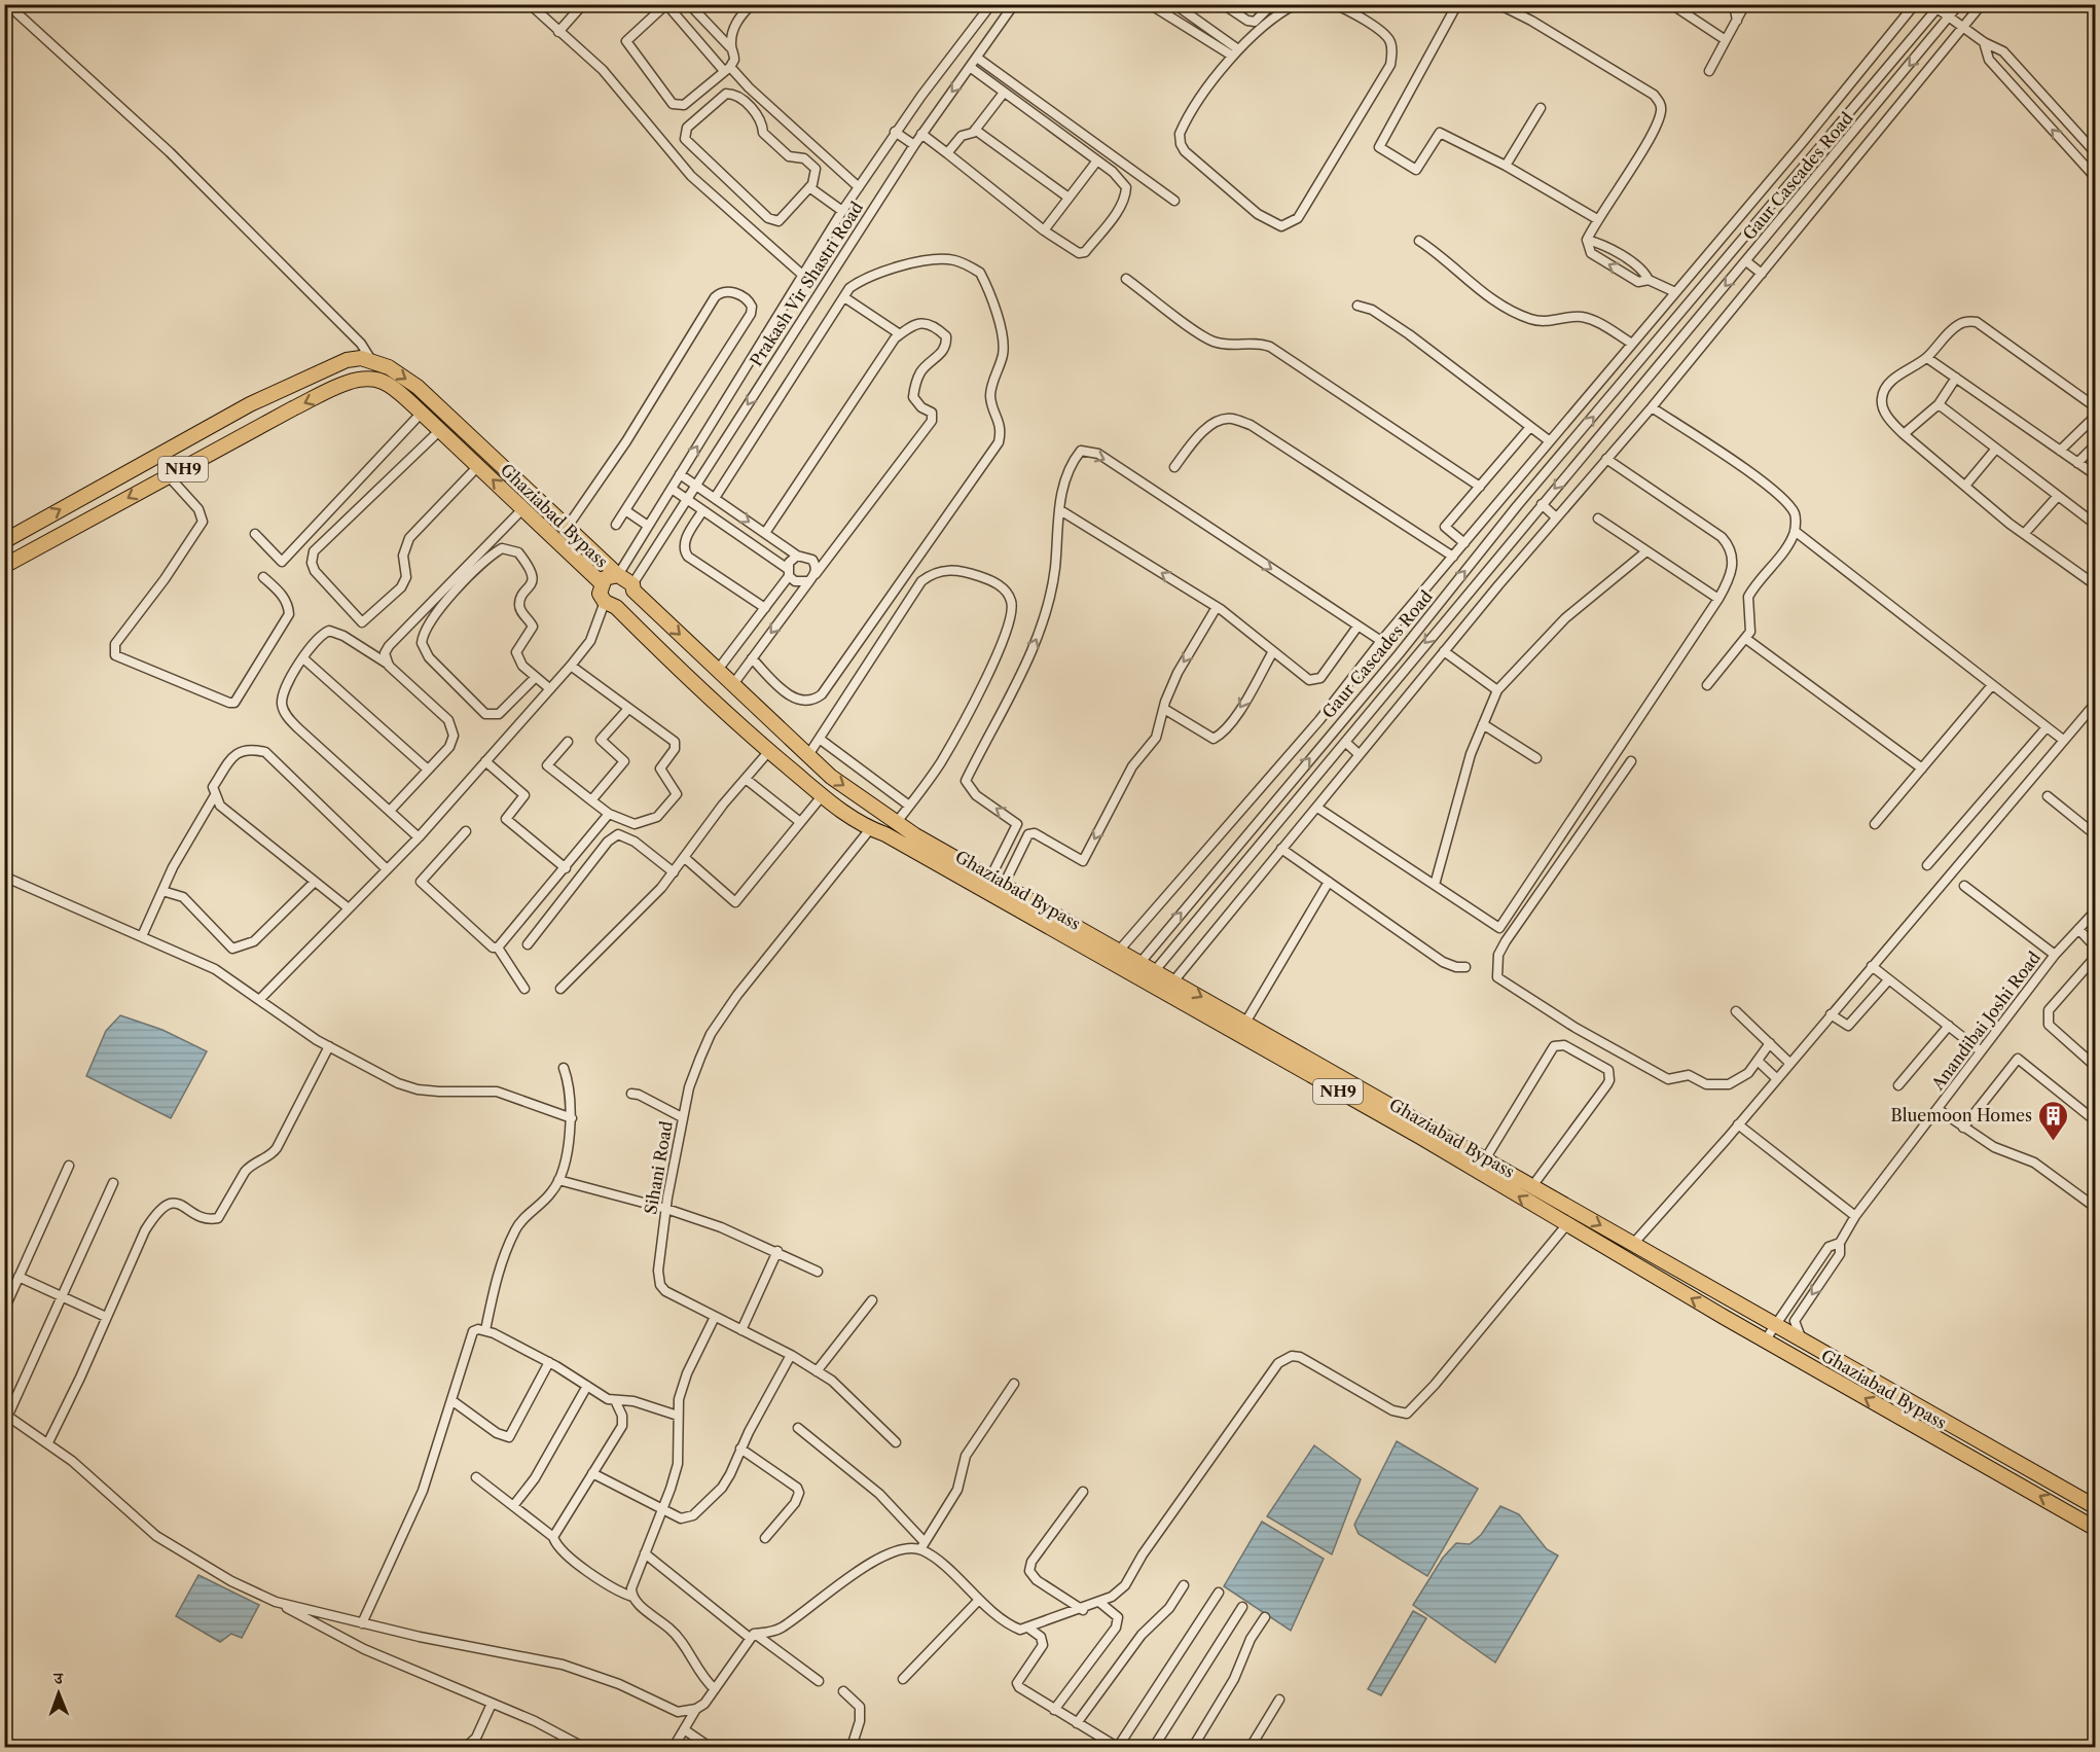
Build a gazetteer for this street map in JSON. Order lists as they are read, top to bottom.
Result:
{
  "streets": {
    "highway": ["NH9", "Ghaziabad Bypass"],
    "street": [
      "Gaur Cascades Road",
      "Prakash Vir Shastri Road",
      "Anandibai Joshi Road",
      "Sihani Road"
    ]
  },
  "crossings": [
    ["Gaur Cascades Road", "Ghaziabad Bypass"],
    ["Prakash Vir Shastri Road", "Ghaziabad Bypass"],
    ["NH9", "Ghaziabad Bypass"],
    ["Ghaziabad Bypass", "Anandibai Joshi Road"],
    ["Ghaziabad Bypass", "Sihani Road"]
  ],
  "places": {
    "building": ["Bluemoon Homes"]
  },
  "north": "top"
}
